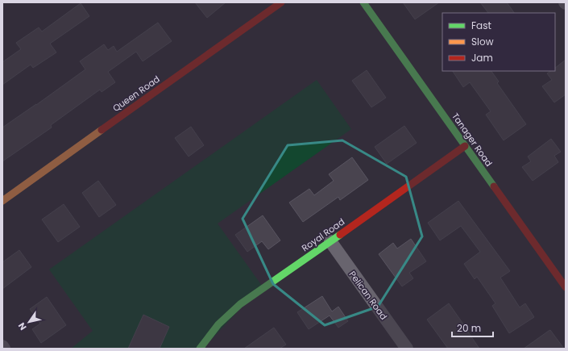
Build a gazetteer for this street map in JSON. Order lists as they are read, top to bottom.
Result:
{
  "streets": {
    "street": [
      "Queen Road",
      "Tanager Road",
      "Royal Road",
      "Pelican Road"
    ]
  },
  "crossings": [
    ["Tanager Road", "Royal Road"],
    ["Royal Road", "Pelican Road"]
  ],
  "legend": ["Fast", "Slow", "Jam"],
  "scale_bar": "20 m",
  "north": "bottom left"
}
